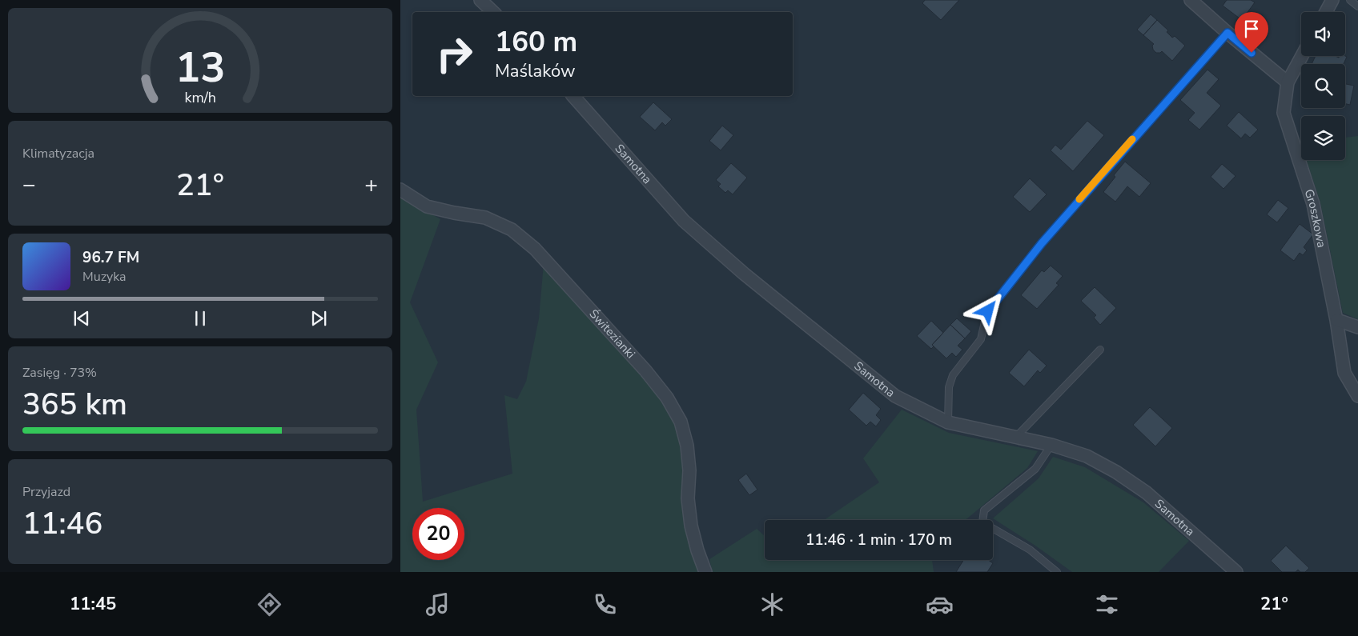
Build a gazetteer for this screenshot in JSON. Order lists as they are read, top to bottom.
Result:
{
  "streets": {
    "street": ["Samotna", "Groszkowa", "Świtezianki"]
  },
  "page": {
    "turn": ["160 m", "Maślaków"],
    "tile": [
      "Klimatyzacja",
      ["Zasięg · 73%", "365 km"],
      ["Przyjazd", "11:46"]
    ],
    "heat": ["−", "21°", "+"],
    "song": ["96.7 FM", "Muzyka"],
    "limit": "20",
    "trip": "11:46 · 1 min · 170 m",
    "tabs": ["11:45", "21°"],
    "gauge": ["13", "km/h"]
  }
}
